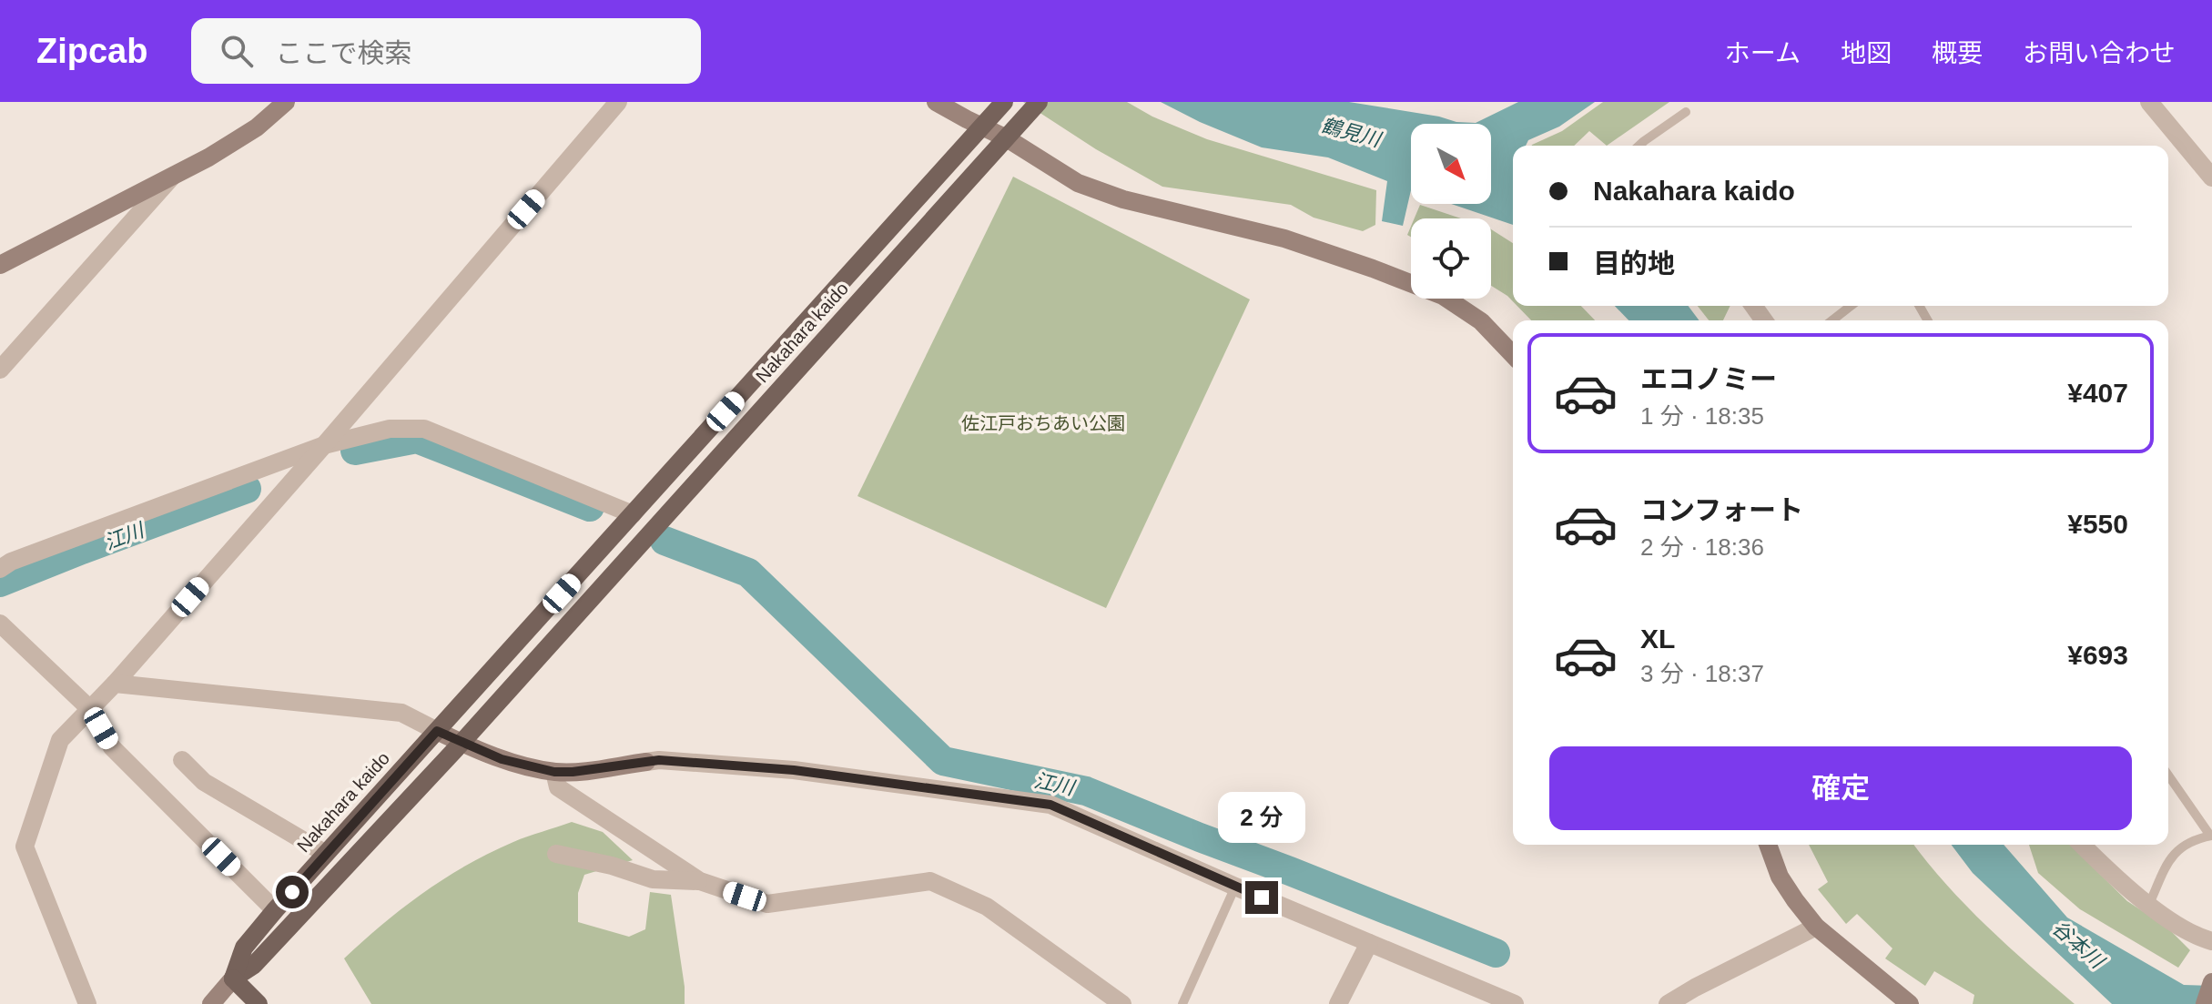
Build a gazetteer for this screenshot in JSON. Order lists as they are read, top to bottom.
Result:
{
  "streets": {
    "main road": ["Nakahara kaido"]
  },
  "water": ["鶴見川", "江川", "谷本川"],
  "parks": ["佐江戸おちあい公園"],
  "north": "bottom right",
  "page": {
    "header": "Zipcab",
    "search": "ここで検索",
    "nav": [
      "ホーム",
      "地図",
      "概要",
      "お問い合わせ"
    ],
    "banner": ["Nakahara kaido", "目的地"],
    "list": [
      {
        "name": "エコノミー",
        "note": "1 分 · 18:35",
        "value": "¥407"
      },
      {
        "name": "コンフォート",
        "note": "2 分 · 18:36",
        "value": "¥550"
      },
      {
        "name": "XL",
        "note": "3 分 · 18:37",
        "value": "¥693"
      }
    ],
    "buttons": "確定",
    "bubble": "2 分"
  }
}
